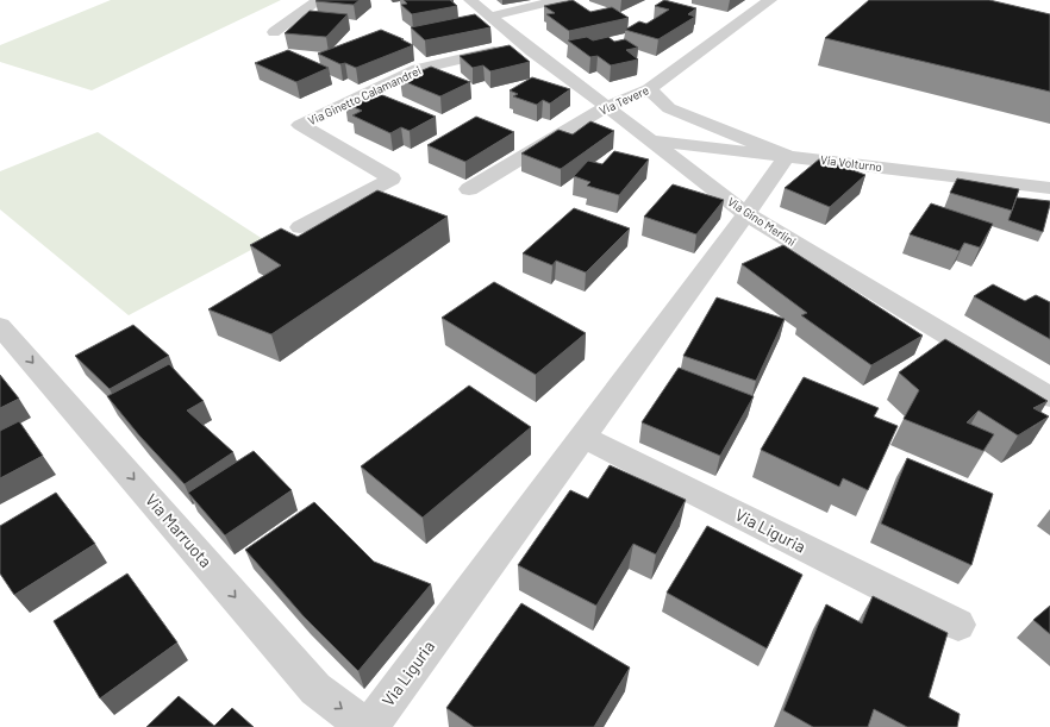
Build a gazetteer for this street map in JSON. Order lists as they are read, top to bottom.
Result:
{
  "streets": {
    "street": [
      "Via Ginetto Calamandrei",
      "Via Tevere",
      "Via Volturno",
      "Via Gino Merlini",
      "Via Marruota",
      "Via Liguria"
    ]
  },
  "crossings": [
    ["Via Ginetto Calamandrei", "Via Gino Merlini"],
    ["Via Tevere", "Via Gino Merlini"],
    ["Via Volturno", "Via Gino Merlini"],
    ["Via Volturno", "Via Liguria"],
    ["Via Gino Merlini", "Via Liguria"],
    ["Via Marruota", "Via Liguria"]
  ],
  "one_way": ["Via Marruota"]
}
